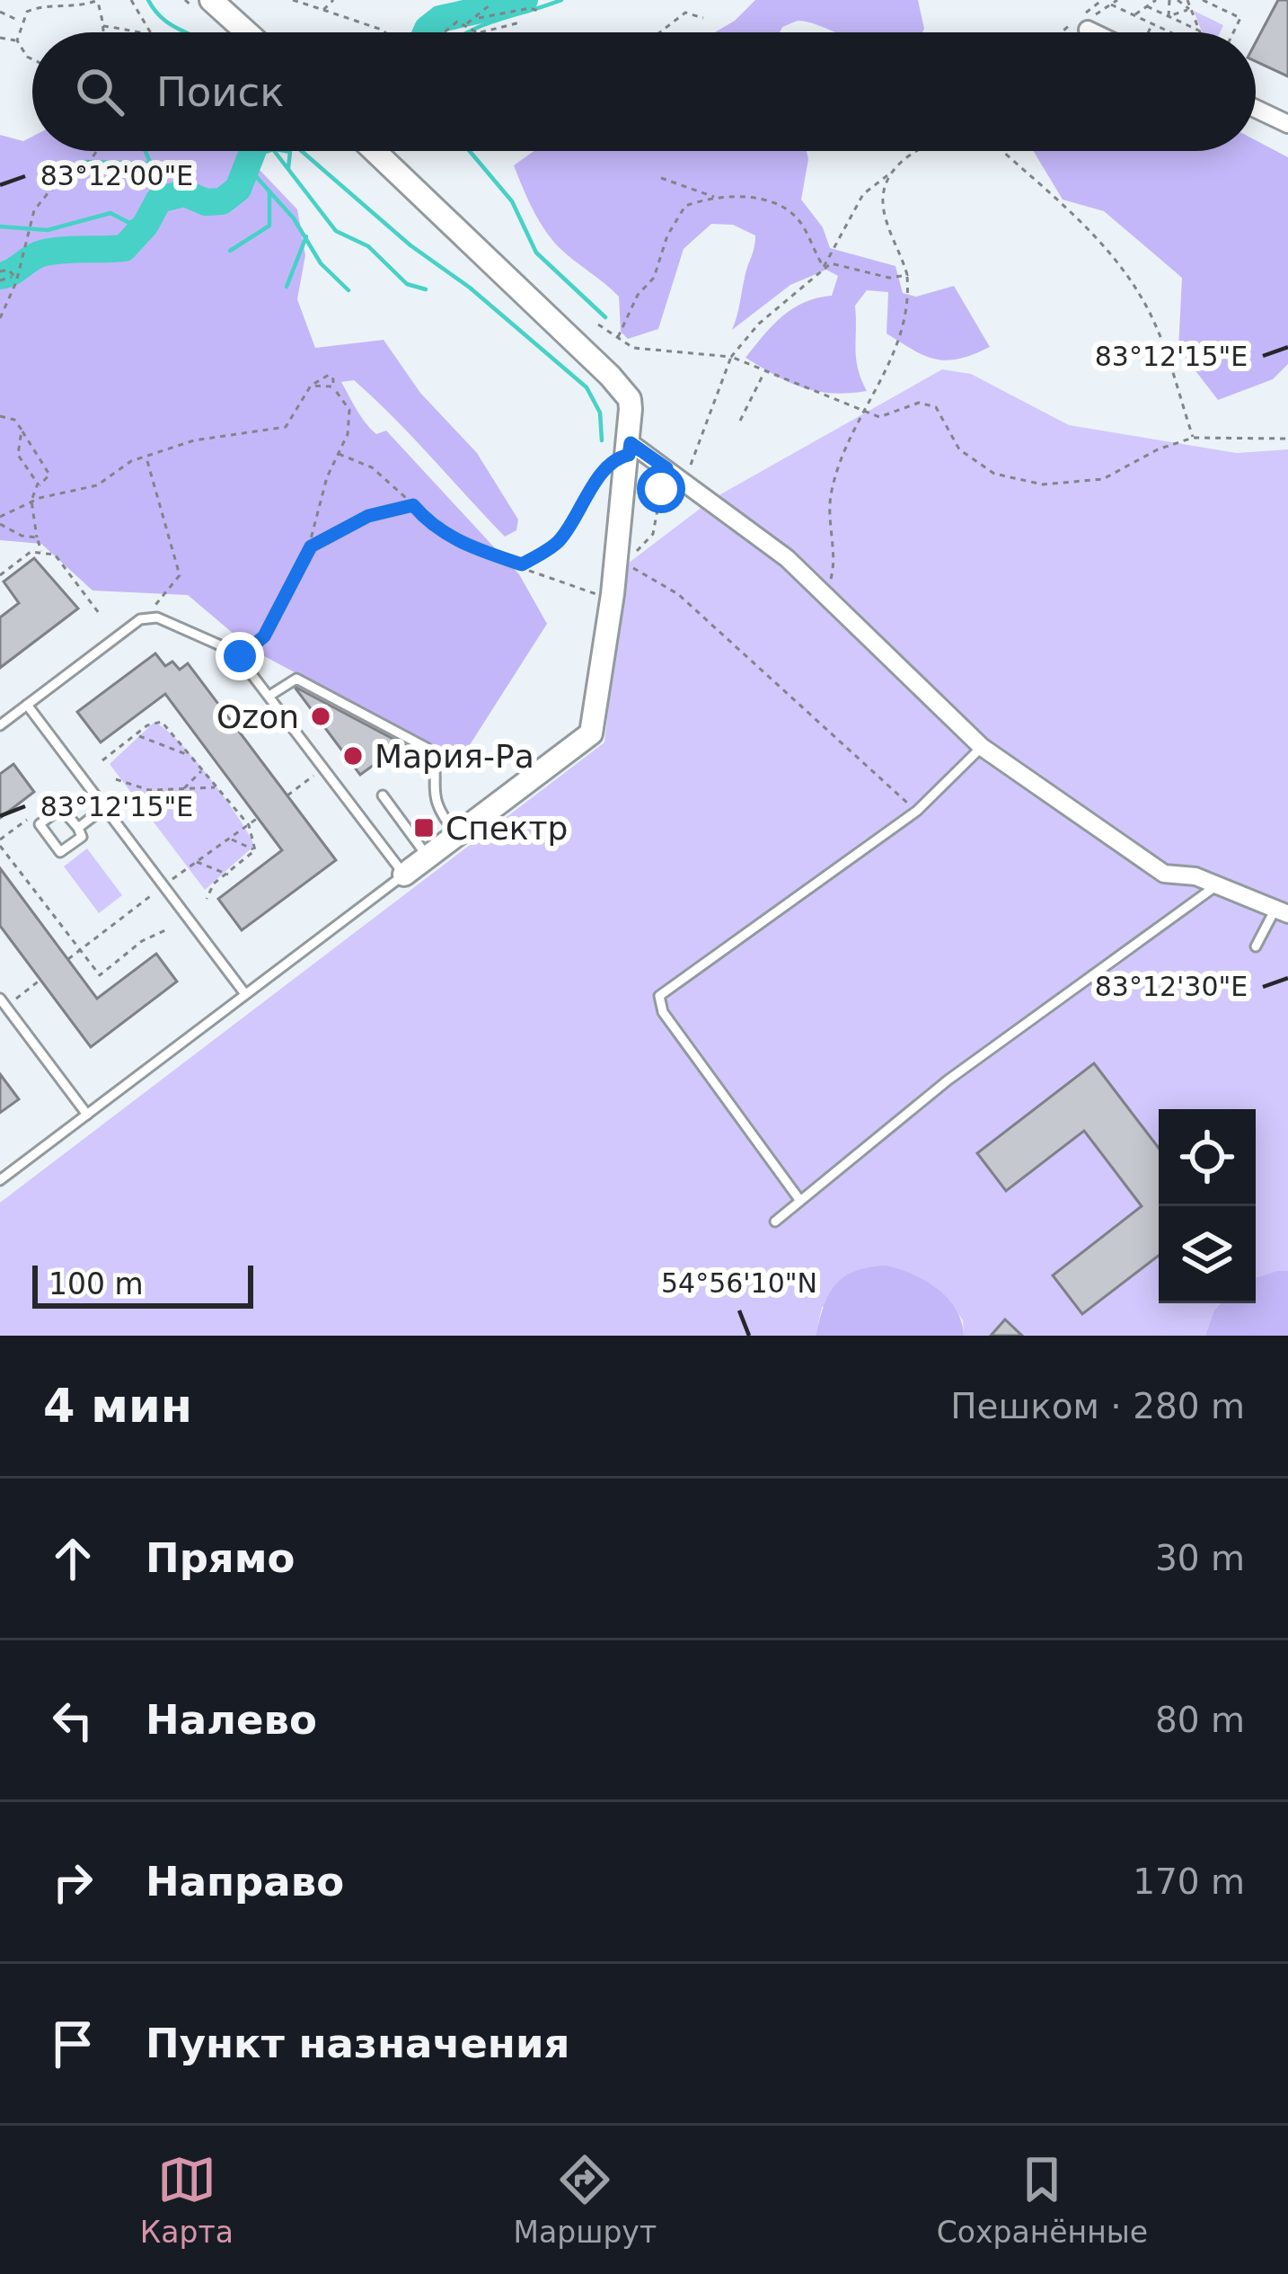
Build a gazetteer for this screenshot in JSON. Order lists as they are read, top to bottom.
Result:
{
  "places": {
    "other": ["Ozon", "Мария-Ра"],
    "transit": ["Спектр"]
  },
  "scale_bar": "100 m",
  "page": {
    "search": "Поиск",
    "scale": "100 m",
    "heading": ["4 мин", "Пешком · 280 m"],
    "list": [
      ["Прямо", "30 m"],
      ["Налево", "80 m"],
      ["Направо", "170 m"],
      "Пункт назначения"
    ],
    "nav": ["Карта", "Маршрут", "Сохранённые"]
  },
  "coordinates": [
    "83°12'00\"E",
    "83°12'15\"E",
    "83°12'30\"E",
    "54°56'10\"N"
  ]
}
